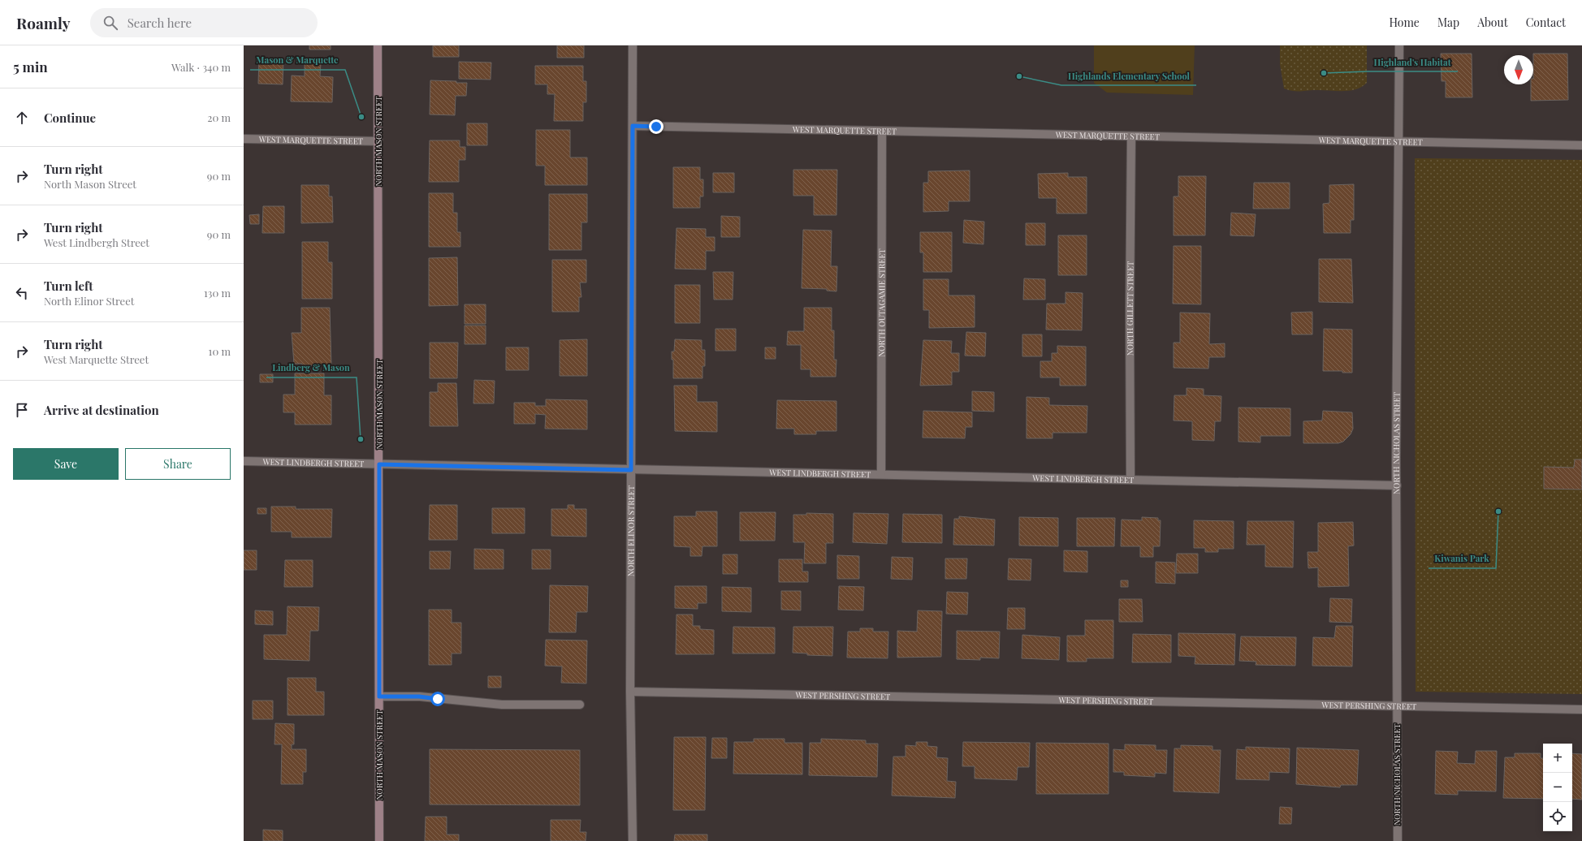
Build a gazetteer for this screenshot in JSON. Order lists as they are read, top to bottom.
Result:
{
  "streets": {
    "main road": ["NORTH MASON STREET"],
    "street": [
      "WEST MARQUETTE STREET",
      "NORTH OUTAGAMIE STREET",
      "NORTH GILLETT STREET",
      "NORTH NICHOLAS STREET",
      "WEST LINDBERGH STREET",
      "NORTH ELINOR STREET",
      "WEST PERSHING STREET"
    ]
  },
  "crossings": [
    ["WEST MARQUETTE STREET", "NORTH MASON STREET"],
    ["WEST MARQUETTE STREET", "NORTH OUTAGAMIE STREET"],
    ["WEST MARQUETTE STREET", "NORTH GILLETT STREET"],
    ["WEST MARQUETTE STREET", "NORTH NICHOLAS STREET"],
    ["WEST MARQUETTE STREET", "NORTH ELINOR STREET"],
    ["NORTH MASON STREET", "WEST LINDBERGH STREET"],
    ["NORTH OUTAGAMIE STREET", "WEST LINDBERGH STREET"],
    ["NORTH GILLETT STREET", "WEST LINDBERGH STREET"],
    ["NORTH NICHOLAS STREET", "WEST LINDBERGH STREET"],
    ["NORTH NICHOLAS STREET", "WEST PERSHING STREET"],
    ["WEST LINDBERGH STREET", "NORTH ELINOR STREET"],
    ["NORTH ELINOR STREET", "WEST PERSHING STREET"]
  ],
  "places": [
    "Highland's Habitat",
    "Highlands Elementary School",
    "Mason & Marquette",
    "Lindberg & Mason",
    "Kiwanis Park"
  ],
  "north": "bottom",
  "page": {
    "header": "Roamly",
    "search": "Search here",
    "nav": [
      "Home",
      "Map",
      "About",
      "Contact"
    ],
    "heading": ["5 min", "Walk · 340 m"],
    "list": [
      ["Continue", "20 m"],
      ["Turn right", "North Mason Street", "90 m"],
      ["Turn right", "West Lindbergh Street", "90 m"],
      ["Turn left", "North Elinor Street", "130 m"],
      ["Turn right", "West Marquette Street", "10 m"],
      "Arrive at destination"
    ],
    "buttons": ["Save", "Share"],
    "map_buttons": ["+", "−"]
  }
}
